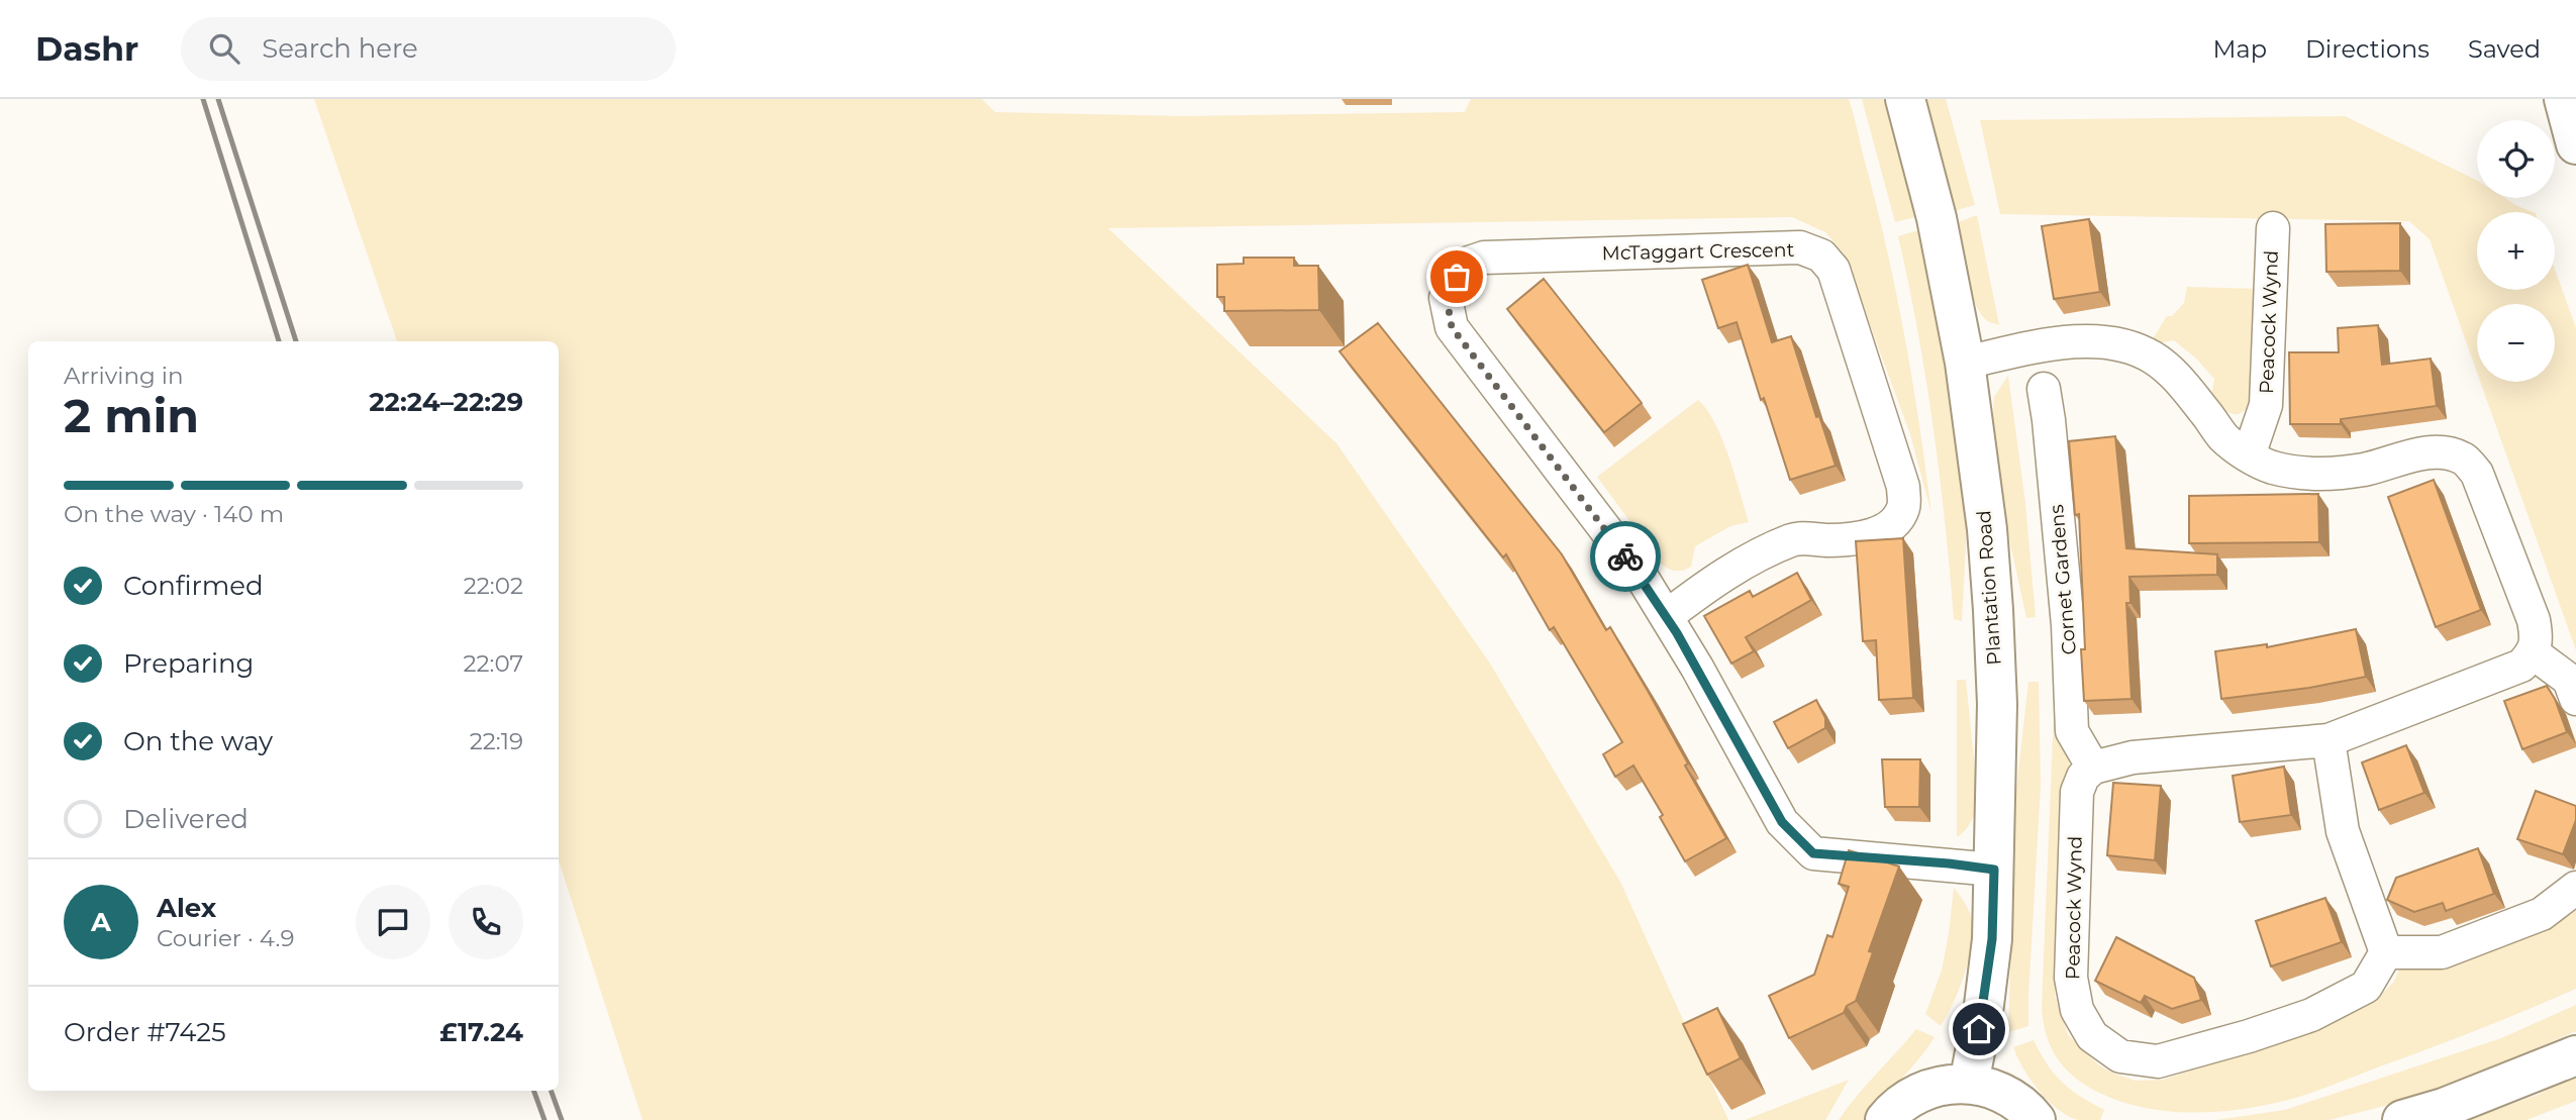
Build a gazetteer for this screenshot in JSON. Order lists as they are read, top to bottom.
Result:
{
  "streets": {
    "street": [
      "McTaggart Crescent",
      "Peacock Wynd",
      "Cornet Gardens",
      "Plantation Road"
    ]
  },
  "crossings": [
    ["McTaggart Crescent", "Plantation Road"],
    ["Peacock Wynd", "Cornet Gardens"]
  ],
  "page": {
    "header": "Dashr",
    "search": "Search here",
    "nav": ["Map", "Directions", "Saved"],
    "map_buttons": ["+", "−"],
    "heading": ["2 min", "Arriving in", "22:24–22:29"],
    "panel": [
      "Alex",
      "Courier · 4.9",
      "Order #7425",
      "£17.24"
    ],
    "bar": "On the way · 140 m",
    "list": [
      ["Confirmed", "22:02"],
      ["Preparing", "22:07"],
      ["On the way", "22:19"],
      "Delivered"
    ],
    "round": "A"
  }
}
